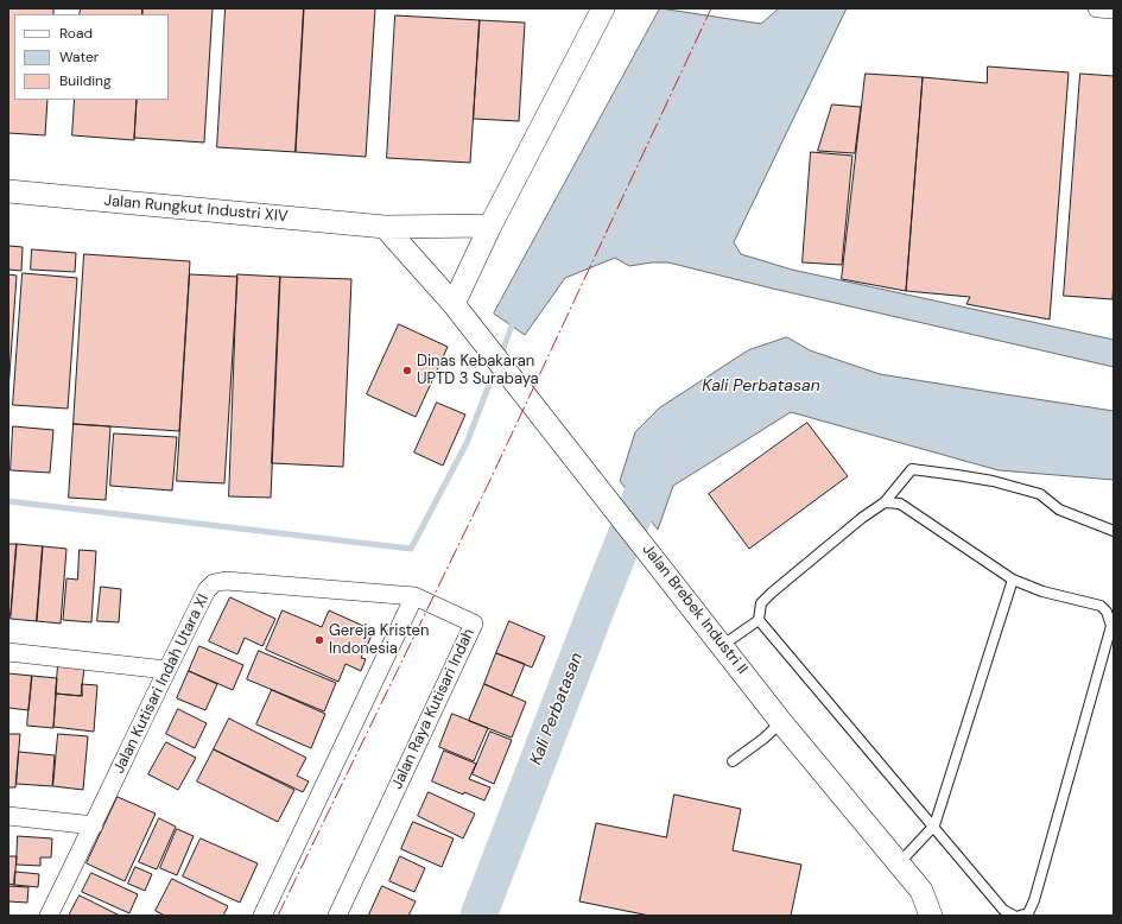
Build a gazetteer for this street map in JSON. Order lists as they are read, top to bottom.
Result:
{
  "streets": {
    "street": [
      "Jalan Rungkut Industri XIV",
      "Jalan Brebek Industri II",
      "Jalan Kutisari Indah Utara XI",
      "Jalan Raya Kutisari Indah"
    ]
  },
  "crossings": [
    ["Jalan Kutisari Indah Utara XI", "Jalan Raya Kutisari Indah"]
  ],
  "water": ["Kali Perbatasan"],
  "places": ["Dinas Kebakaran UPTD 3 Surabaya", "Gereja Kristen Indonesia"],
  "legend": ["Road", "Water", "Building"]
}
